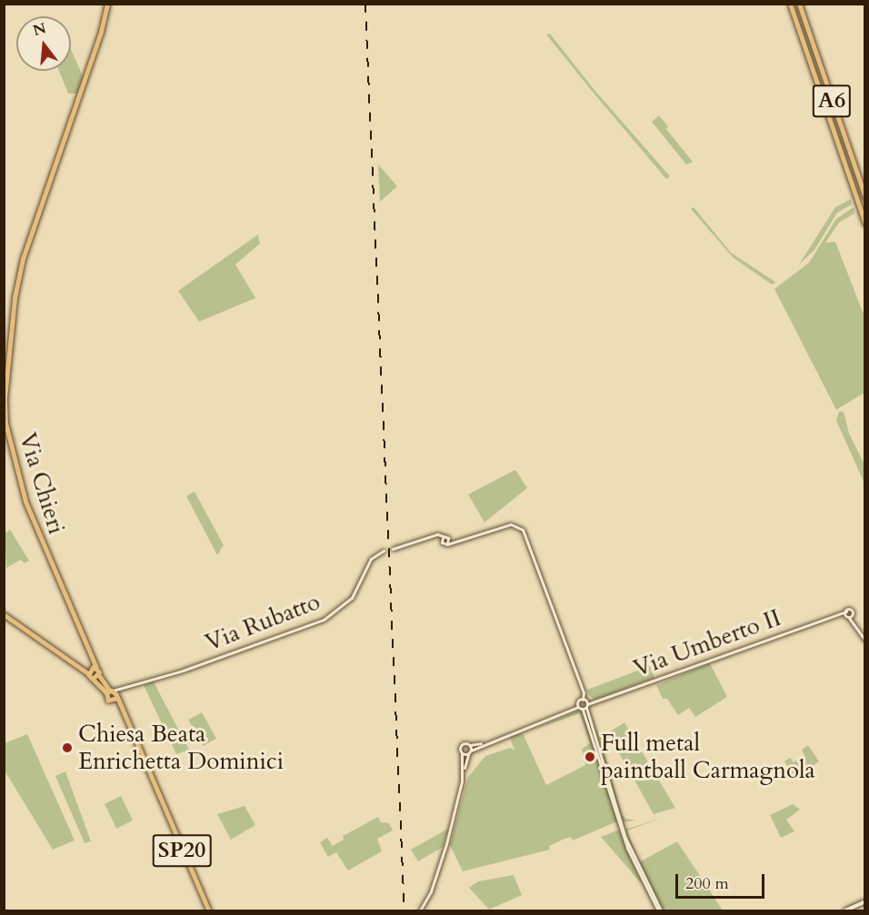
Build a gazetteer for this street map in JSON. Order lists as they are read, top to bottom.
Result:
{
  "streets": {
    "highway": ["A6"],
    "main road": ["Via Chieri", "SP20"],
    "street": ["Via Rubatto", "Via Umberto II"]
  },
  "places": ["Chiesa Beata Enrichetta Dominici", "Full metal paintball Carmagnola"],
  "scale_bar": "200 m",
  "north": "top"
}
